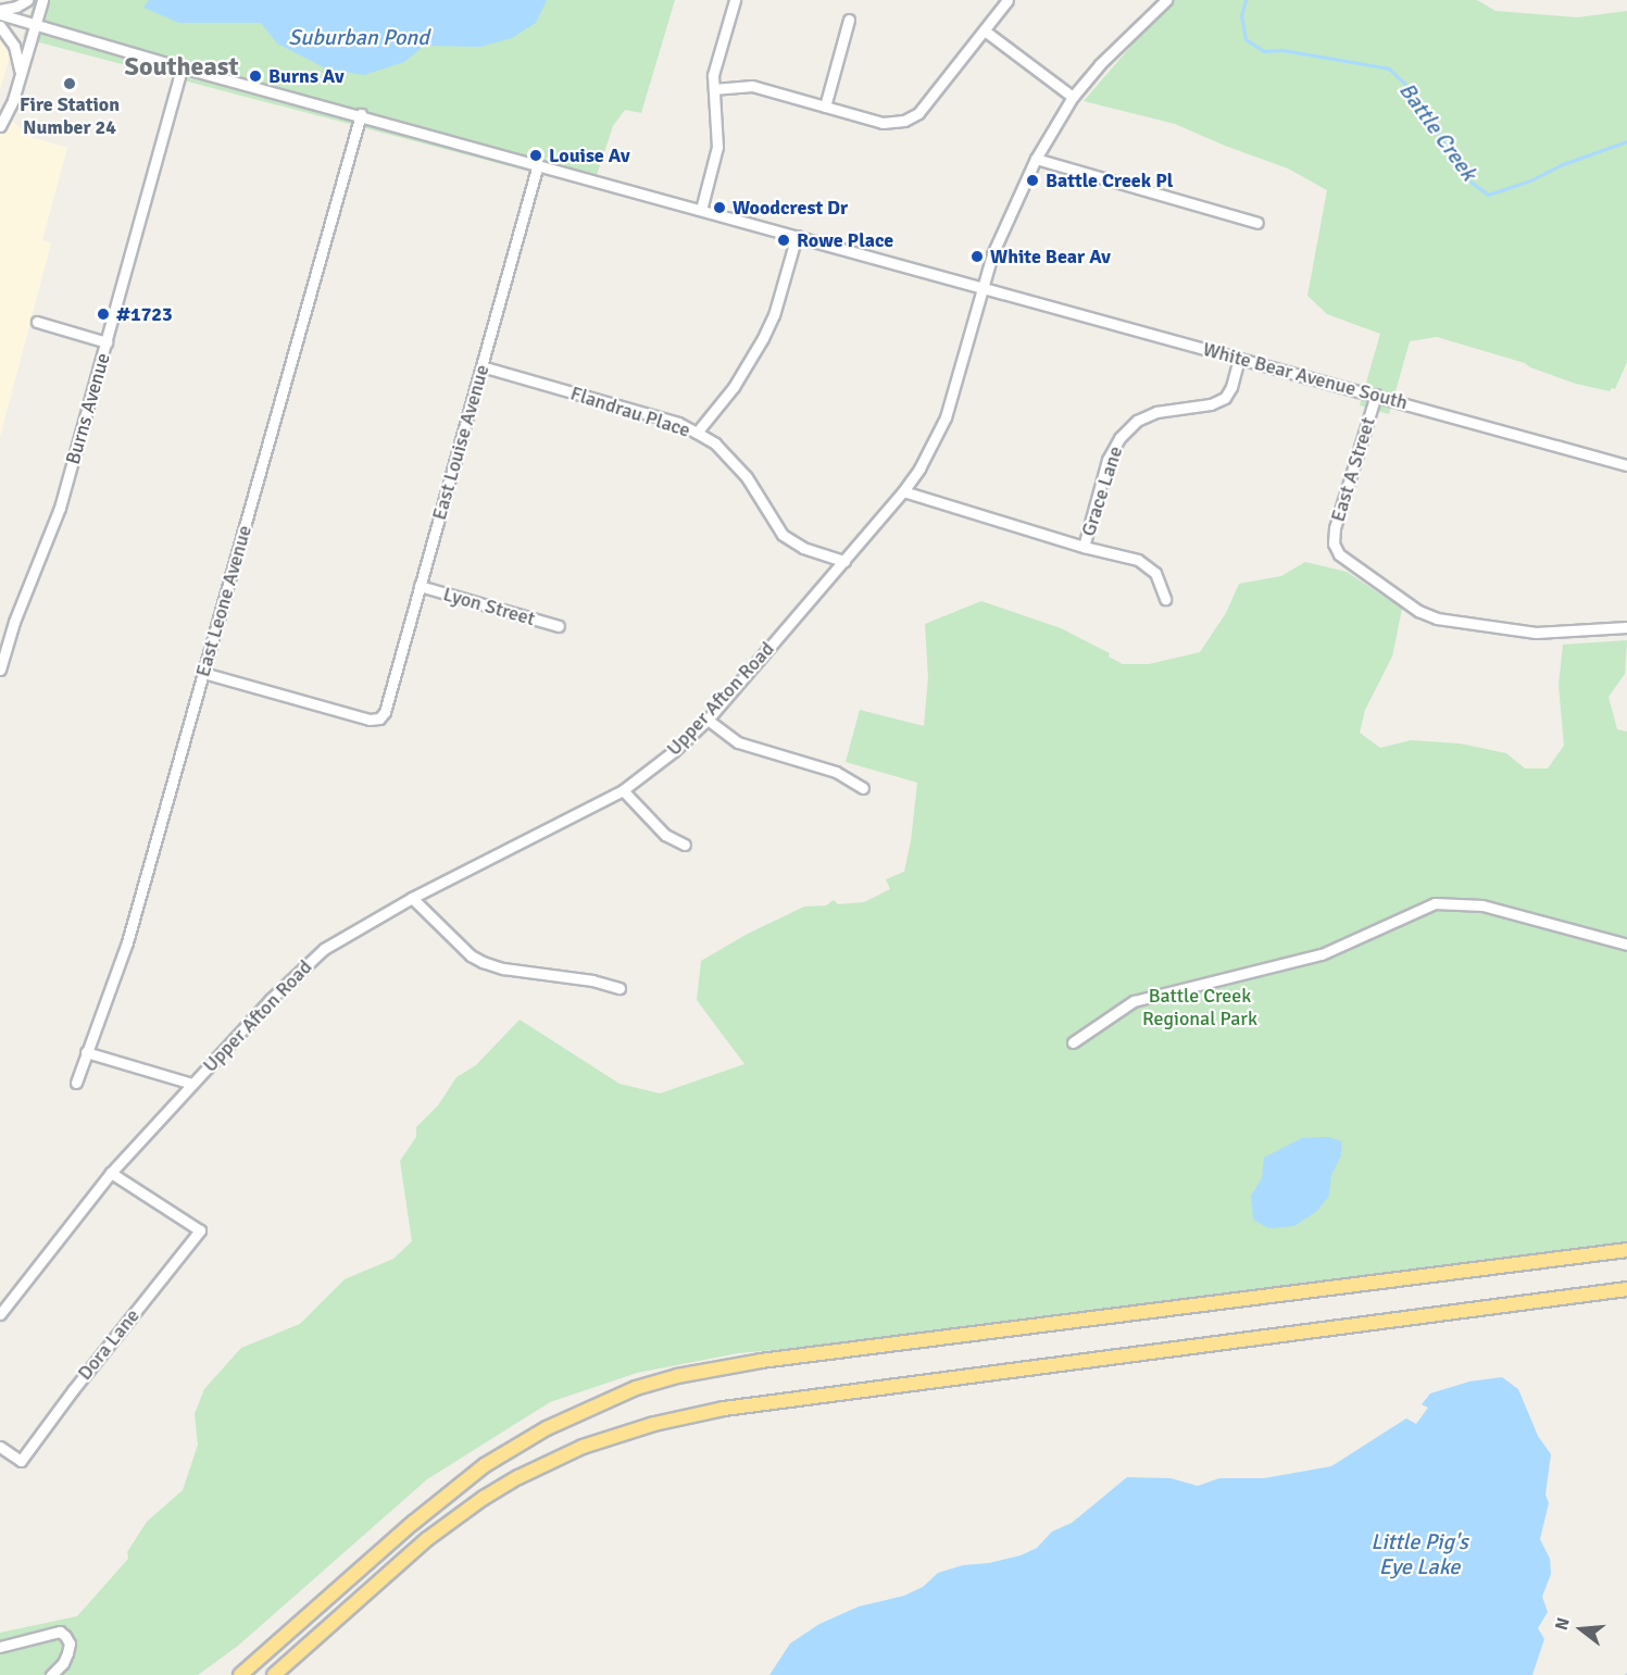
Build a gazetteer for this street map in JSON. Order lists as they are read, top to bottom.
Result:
{
  "streets": {
    "street": [
      "White Bear Avenue South",
      "Burns Avenue",
      "Flandrau Place",
      "East Louise Avenue",
      "East A Street",
      "Grace Lane",
      "East Leone Avenue",
      "Lyon Street",
      "Upper Afton Road",
      "Dora Lane"
    ]
  },
  "crossings": [
    ["White Bear Avenue South", "Burns Avenue"],
    ["White Bear Avenue South", "East Louise Avenue"],
    ["White Bear Avenue South", "East A Street"],
    ["White Bear Avenue South", "Grace Lane"],
    ["White Bear Avenue South", "East Leone Avenue"],
    ["White Bear Avenue South", "Upper Afton Road"],
    ["Flandrau Place", "East Louise Avenue"],
    ["Flandrau Place", "Upper Afton Road"],
    ["East Louise Avenue", "East Leone Avenue"],
    ["East Louise Avenue", "Lyon Street"],
    ["Upper Afton Road", "Dora Lane"]
  ],
  "districts": ["Southeast"],
  "water": ["Suburban Pond", "Battle Creek", "Little Pig's Eye Lake"],
  "parks": ["Battle Creek Regional Park"],
  "places": [
    "Burns Av",
    "Fire Station Number 24",
    "Louise Av",
    "Battle Creek Pl",
    "Woodcrest Dr",
    "Rowe Place",
    "White Bear Av",
    "#1723"
  ],
  "north": "left"
}
